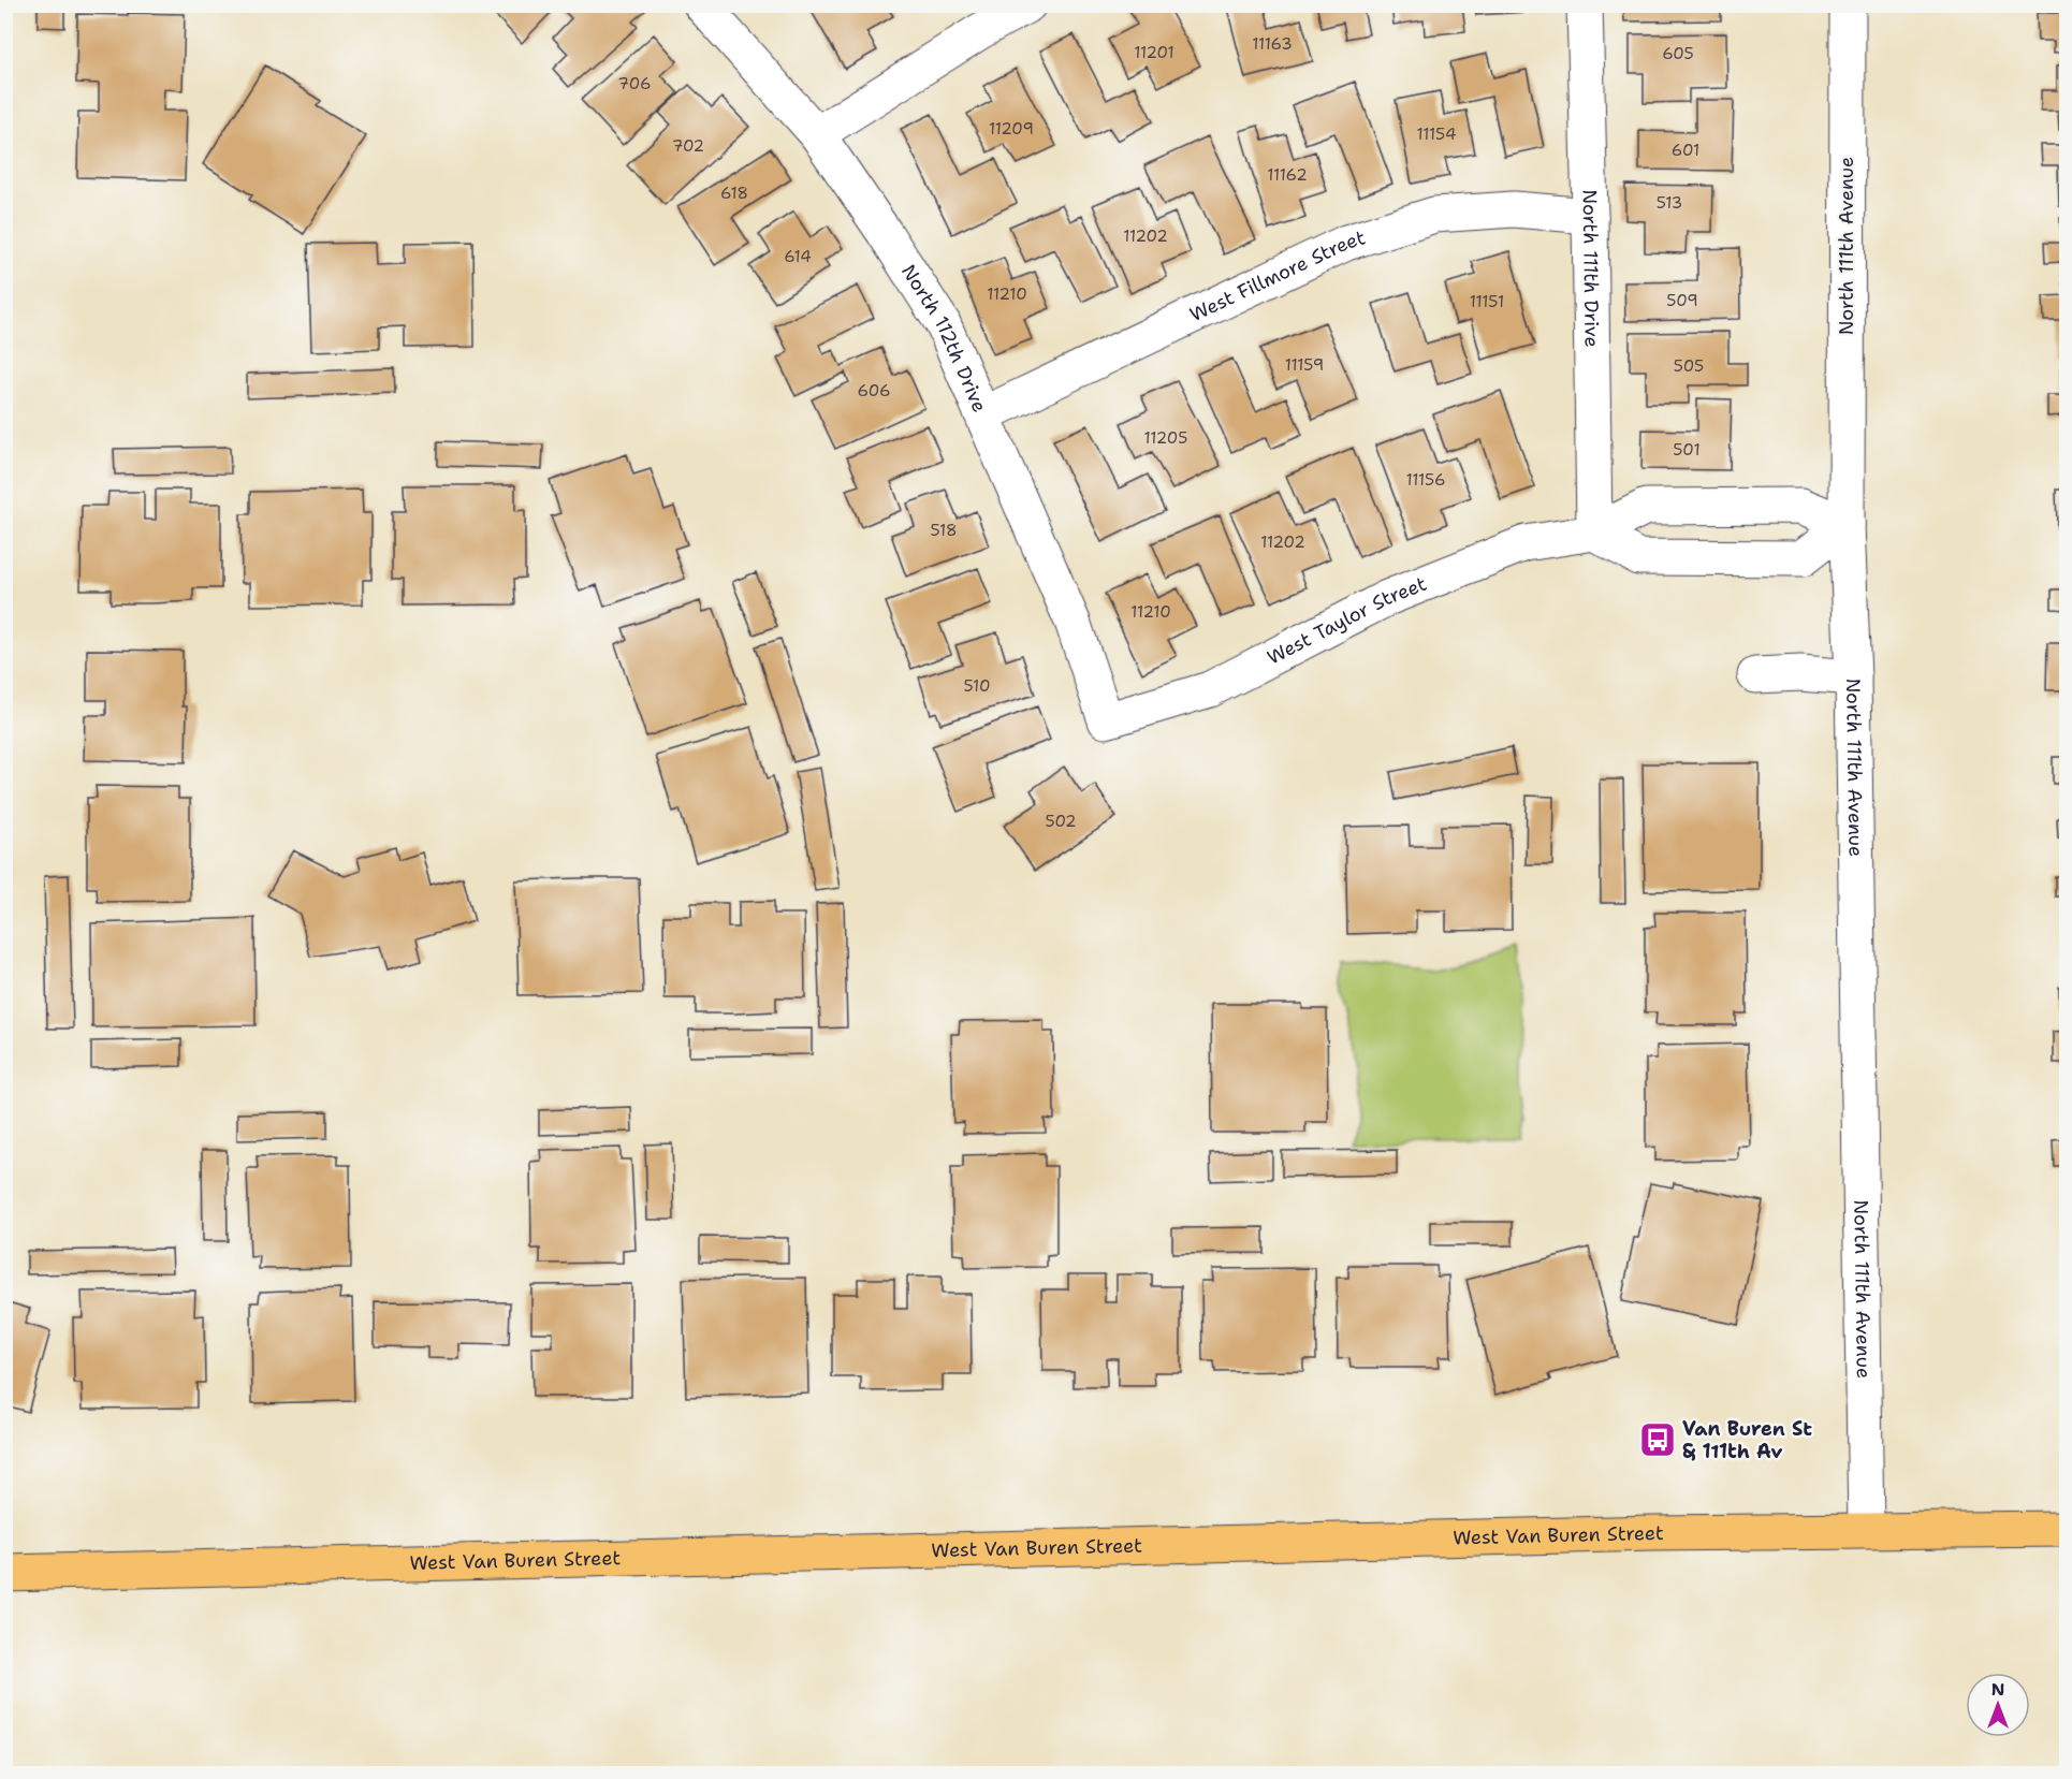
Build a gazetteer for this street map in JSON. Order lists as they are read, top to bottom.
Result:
{
  "streets": {
    "main road": ["West Van Buren Street"],
    "street": [
      "North 111th Avenue",
      "North 111th Drive",
      "West Fillmore Street",
      "North 112th Drive",
      "West Taylor Street"
    ]
  },
  "crossings": [
    ["North 111th Avenue", "West Taylor Street"],
    ["North 111th Avenue", "West Van Buren Street"],
    ["North 111th Drive", "West Fillmore Street"],
    ["North 111th Drive", "West Taylor Street"],
    ["West Fillmore Street", "North 112th Drive"],
    ["North 112th Drive", "West Taylor Street"]
  ],
  "places": {
    "bus stop": ["Van Buren St & 111th Av"]
  },
  "house_numbers": [
    "11163",
    "11201",
    "605",
    "706",
    "11209",
    "11154",
    "702",
    "601",
    "11162",
    "618",
    "513",
    "11202",
    "614",
    "11210",
    "509",
    "11151",
    "11159",
    "505",
    "606",
    "11205",
    "501",
    "11156",
    "518",
    "11202",
    "11210",
    "510",
    "502"
  ],
  "north": "top"
}
